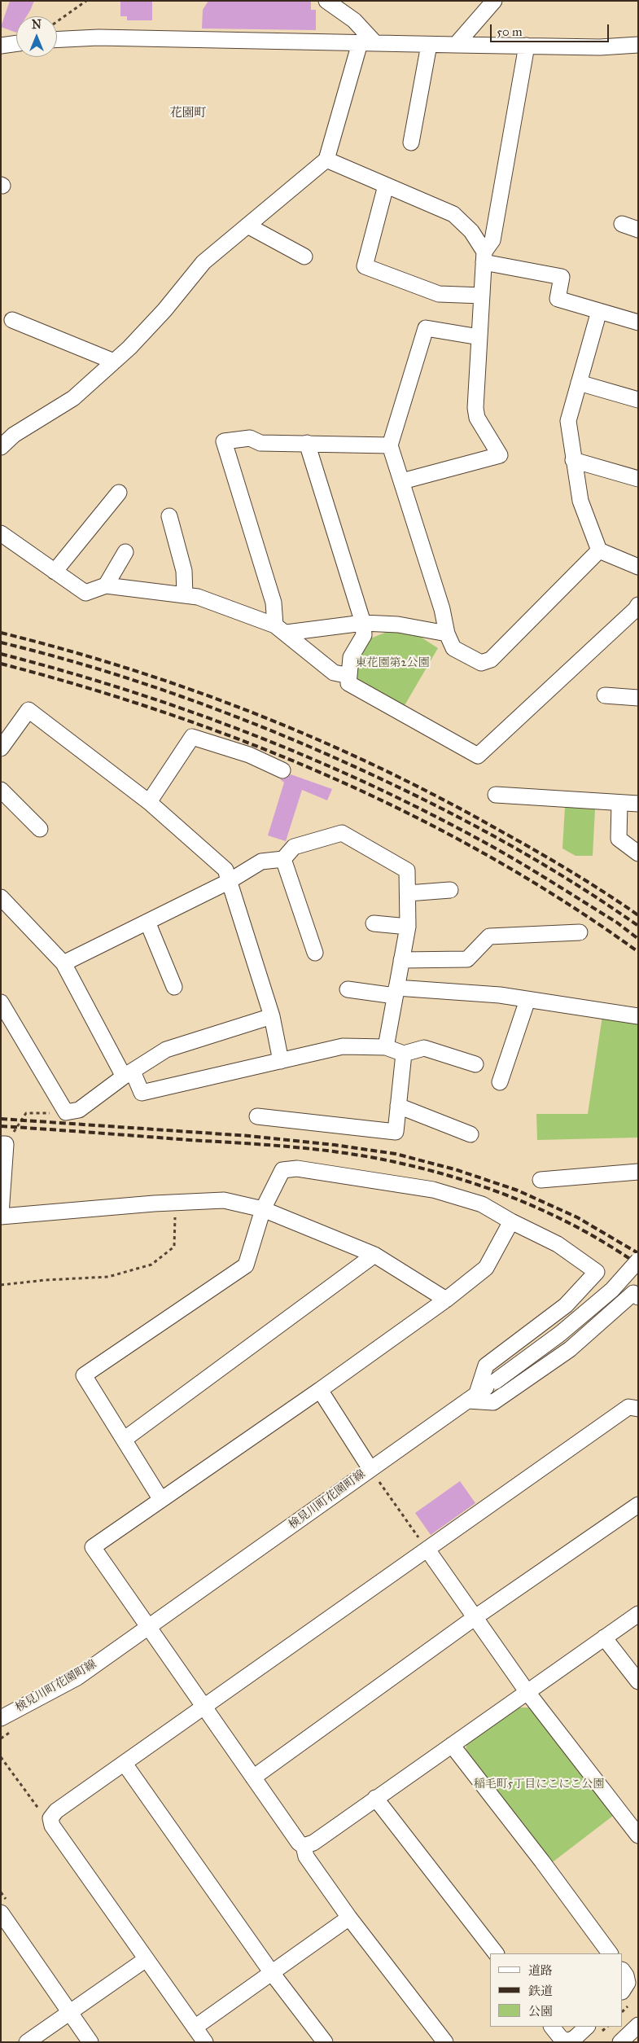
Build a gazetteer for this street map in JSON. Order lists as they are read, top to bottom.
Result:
{
  "streets": {
    "street": ["検見川町花園町線"]
  },
  "districts": ["花園町"],
  "parks": ["東花園第2公園", "稲毛町5丁目にこにこ公園"],
  "legend": ["道路", "鉄道", "公園"],
  "scale_bar": "50 m",
  "north": "top"
}
